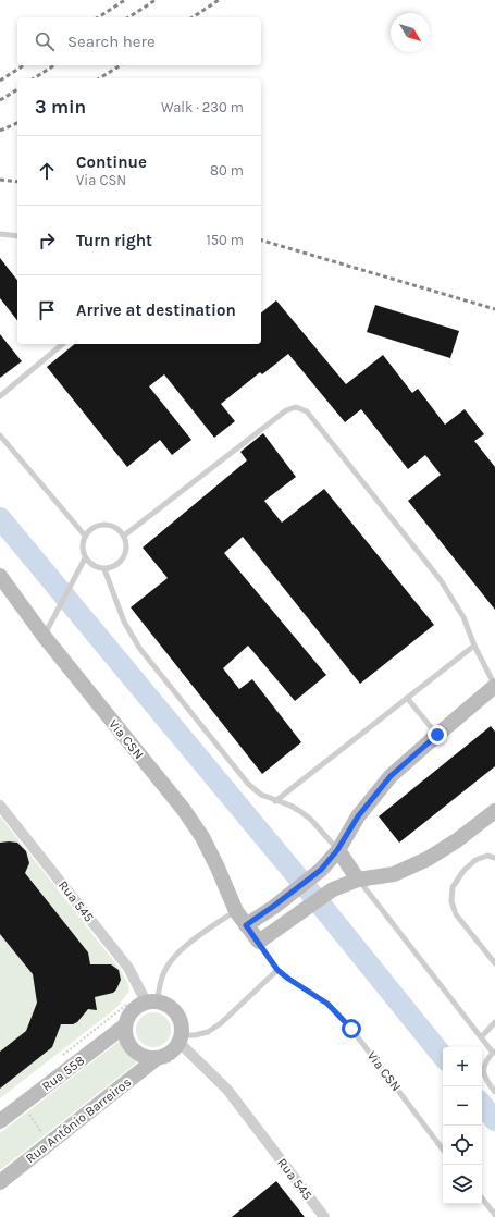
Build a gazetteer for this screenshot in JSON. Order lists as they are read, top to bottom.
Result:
{
  "streets": {
    "street": [
      "Via CSN",
      "Rua 545",
      "Rua 558",
      "Rua Antônio Barreiros"
    ]
  },
  "crossings": [
    ["Rua 545", "Rua 558"],
    ["Rua 545", "Rua Antônio Barreiros"],
    ["Rua 558", "Rua Antônio Barreiros"]
  ],
  "north": "bottom right",
  "page": {
    "search": "Search here",
    "heading": ["3 min", "Walk · 230 m"],
    "list": [
      ["Continue", "Via CSN", "80 m"],
      ["Turn right", "150 m"],
      "Arrive at destination"
    ],
    "map_buttons": ["+", "−"]
  }
}
